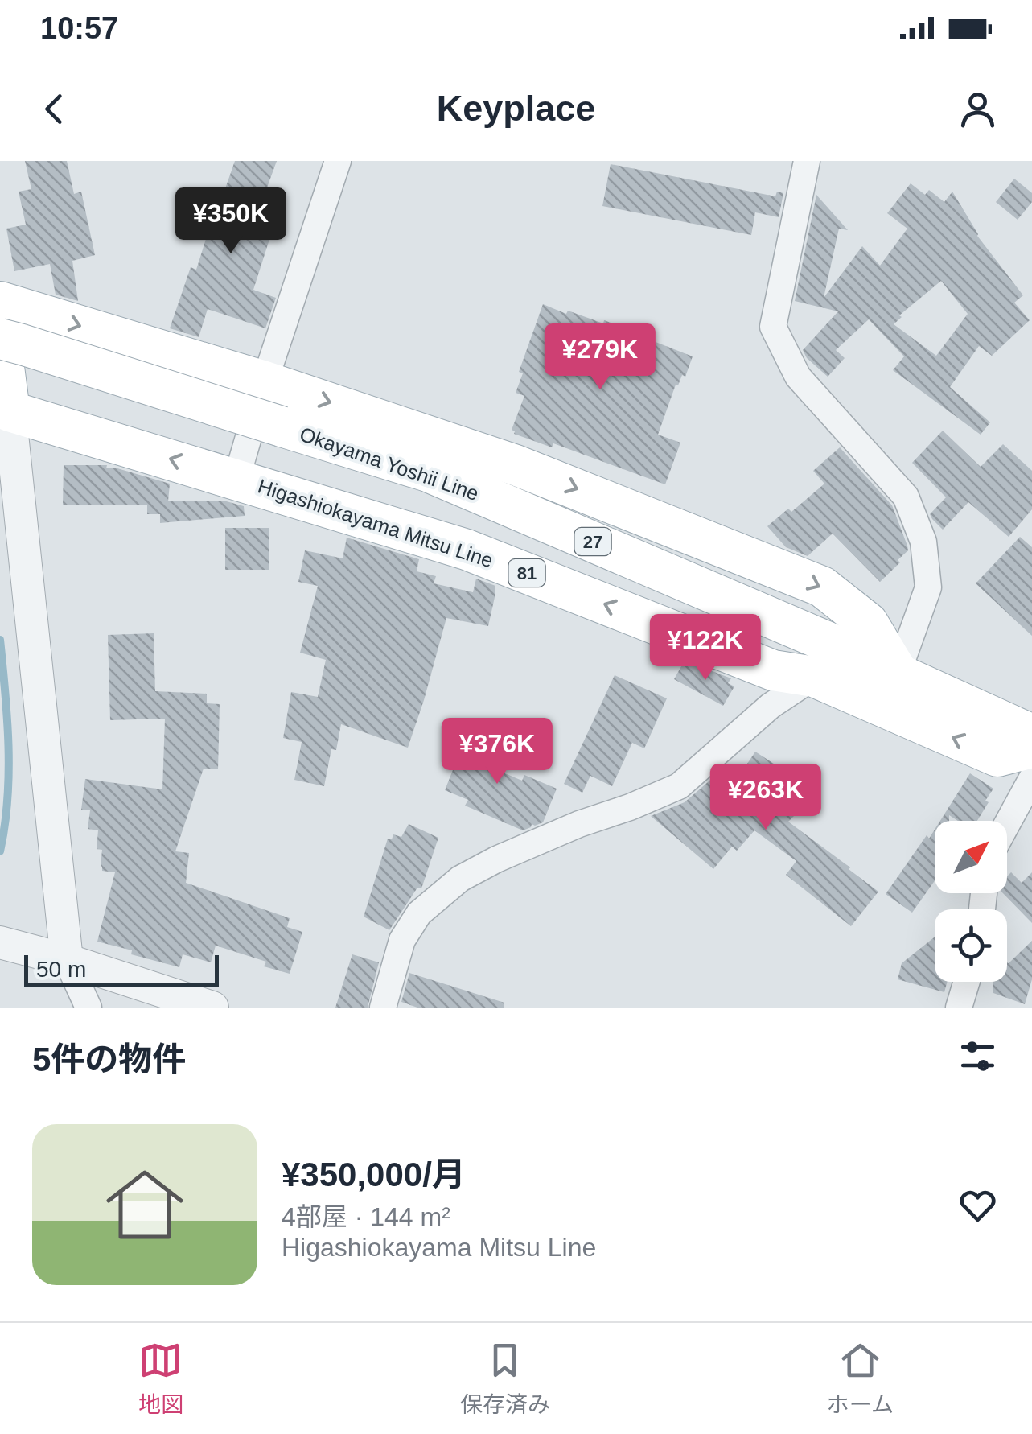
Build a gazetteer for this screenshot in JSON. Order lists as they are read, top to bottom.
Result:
{
  "streets": {
    "main road": [
      "Okayama Yoshii Line",
      "Higashiokayama Mitsu Line",
      "27",
      "81"
    ]
  },
  "crossings": [
    ["Okayama Yoshii Line", "Higashiokayama Mitsu Line"]
  ],
  "scale_bar": "50 m",
  "north": "top right",
  "page": {
    "status": "10:57",
    "header": "Keyplace",
    "price": [
      "¥350K",
      "¥279K",
      "¥122K",
      "¥376K",
      "¥263K"
    ],
    "scale": "50 m",
    "heading": "5件の物件",
    "list": [
      {
        "name": "¥350,000/月",
        "note": "4部屋 · 144 m² · Higashiokayama Mitsu Line"
      }
    ],
    "tabs": ["地図", "保存済み", "ホーム"]
  }
}
